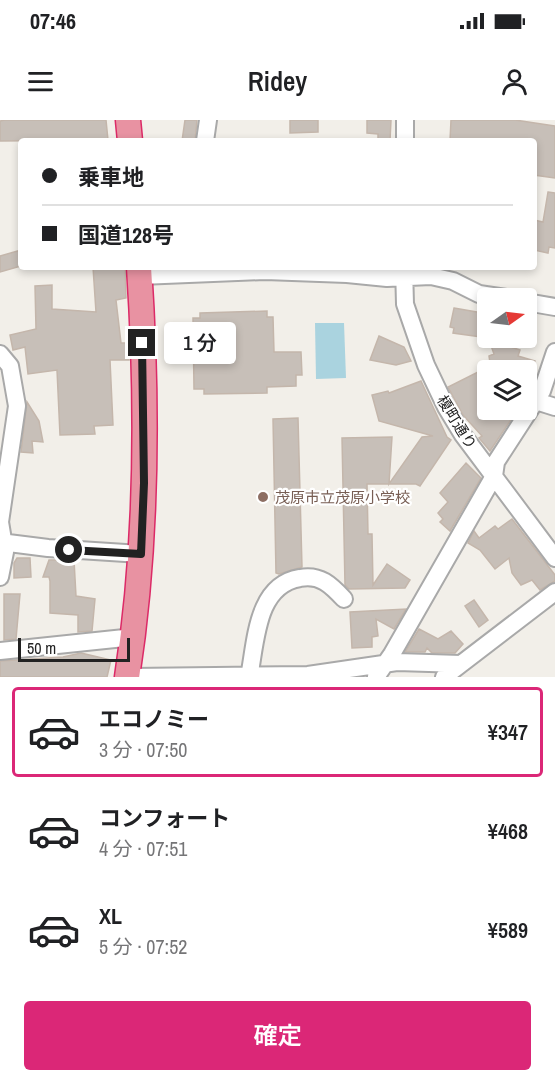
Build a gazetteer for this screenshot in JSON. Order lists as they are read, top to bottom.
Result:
{
  "streets": {
    "street": ["榎町通り"]
  },
  "places": ["茂原市立茂原小学校"],
  "scale_bar": "50 m",
  "north": "right",
  "page": {
    "status": "07:46",
    "header": "Ridey",
    "banner": ["乗車地", "国道128号"],
    "bubble": "1 分",
    "scale": "50 m",
    "list": [
      {
        "name": "エコノミー",
        "note": "3 分 · 07:50",
        "value": "¥347"
      },
      {
        "name": "コンフォート",
        "note": "4 分 · 07:51",
        "value": "¥468"
      },
      {
        "name": "XL",
        "note": "5 分 · 07:52",
        "value": "¥589"
      }
    ],
    "buttons": "確定"
  }
}
